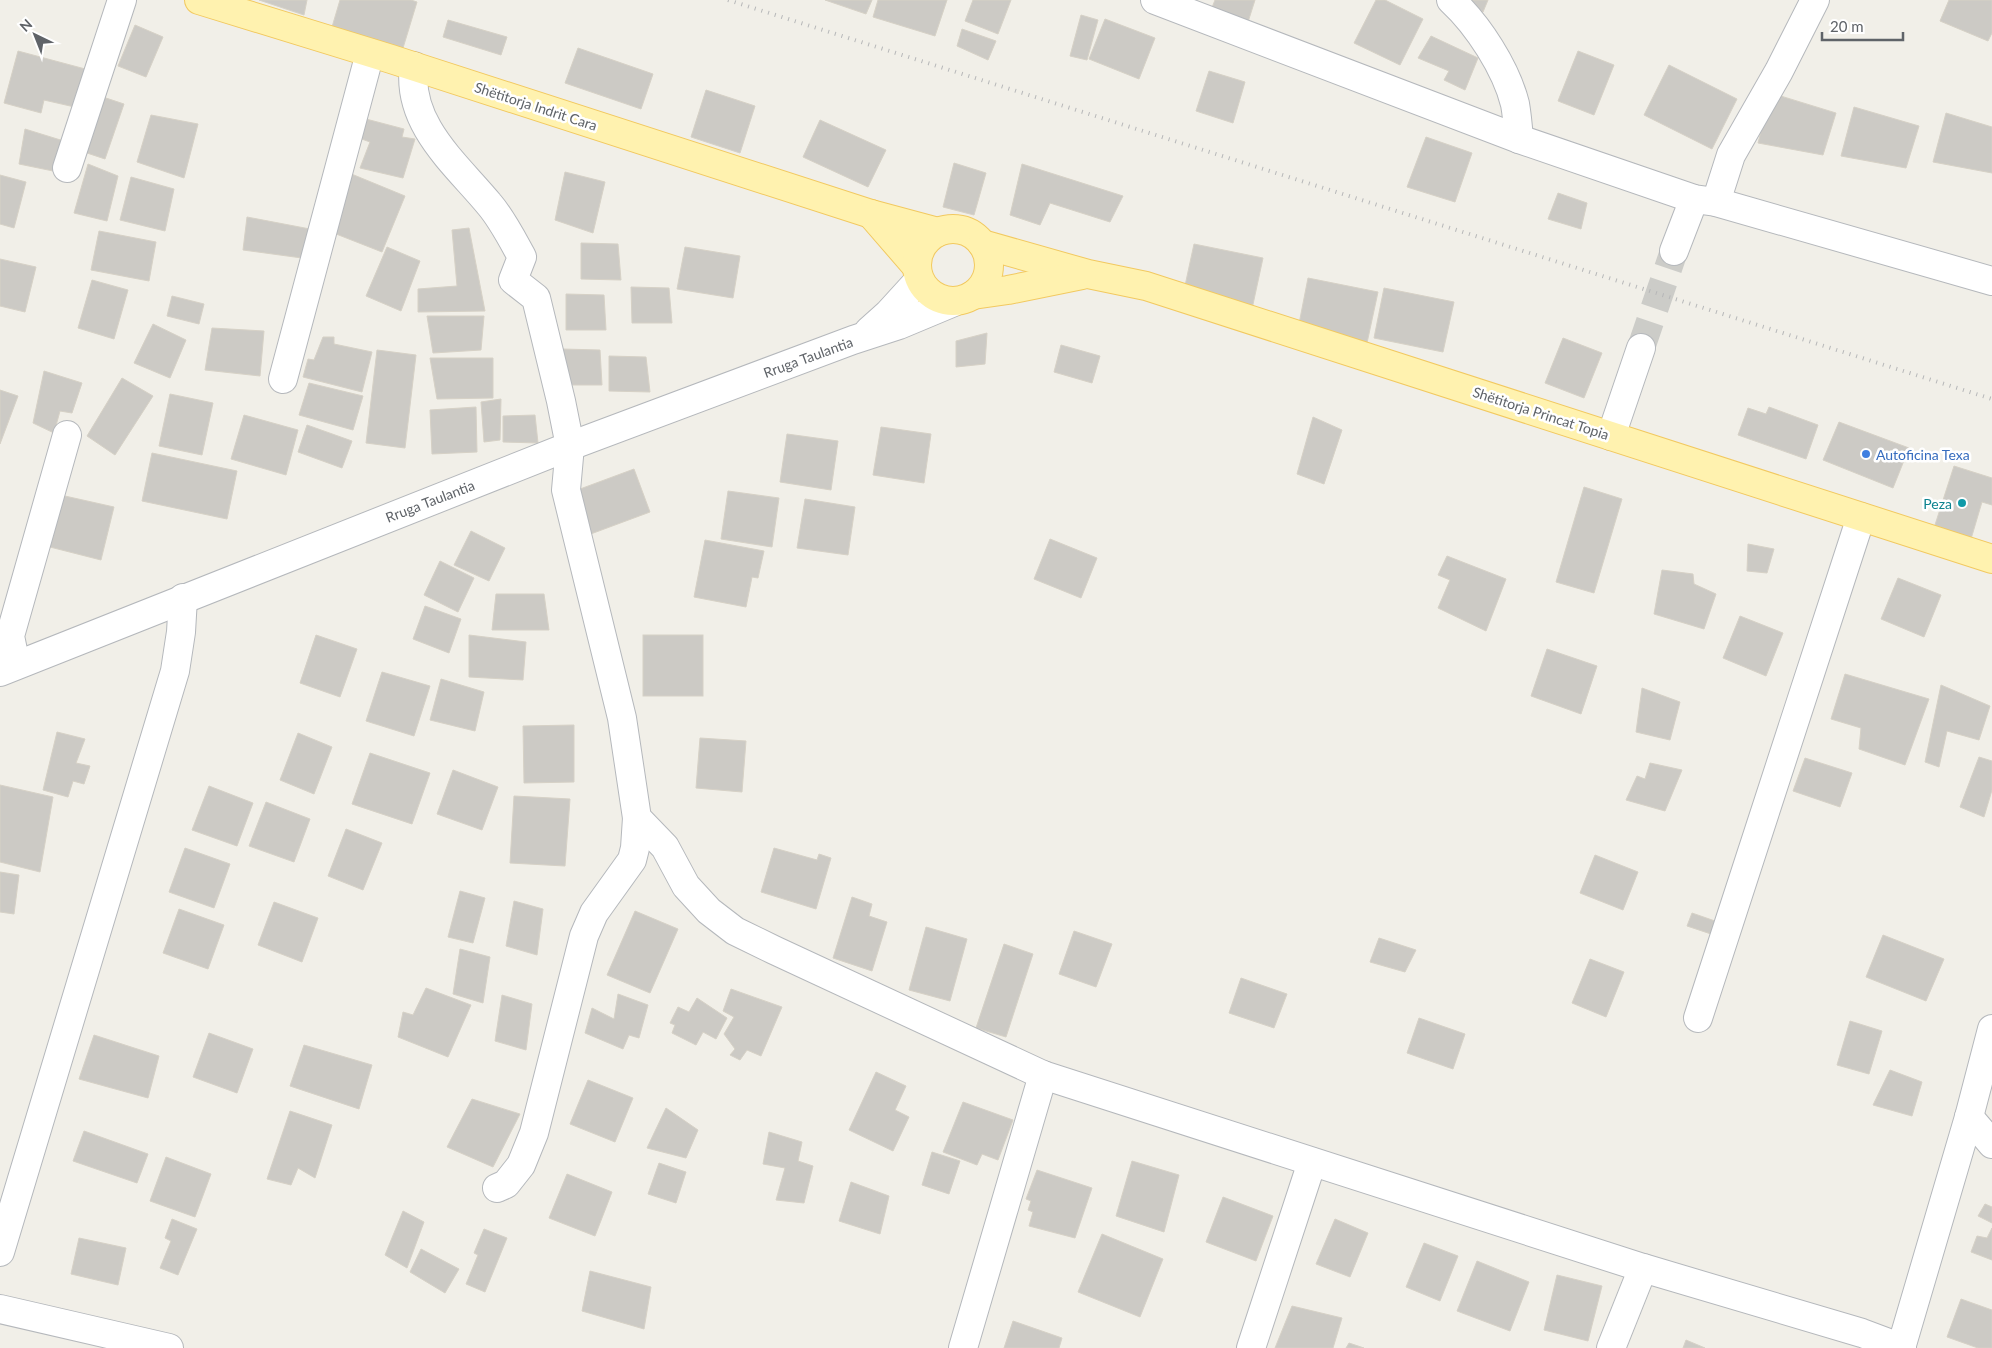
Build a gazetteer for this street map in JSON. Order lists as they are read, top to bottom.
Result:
{
  "streets": {
    "main road": ["Shëtitorja Indrit Cara", "Shëtitorja Princat Topia"],
    "street": ["Rruga Taulantia"]
  },
  "crossings": [
    ["Shëtitorja Indrit Cara", "Rruga Taulantia"],
    ["Shëtitorja Indrit Cara", "Shëtitorja Princat Topia"],
    ["Rruga Taulantia", "Shëtitorja Princat Topia"]
  ],
  "places": ["Autoficina Texa", "Peza"],
  "scale_bar": "20 m",
  "north": "top left"
}
